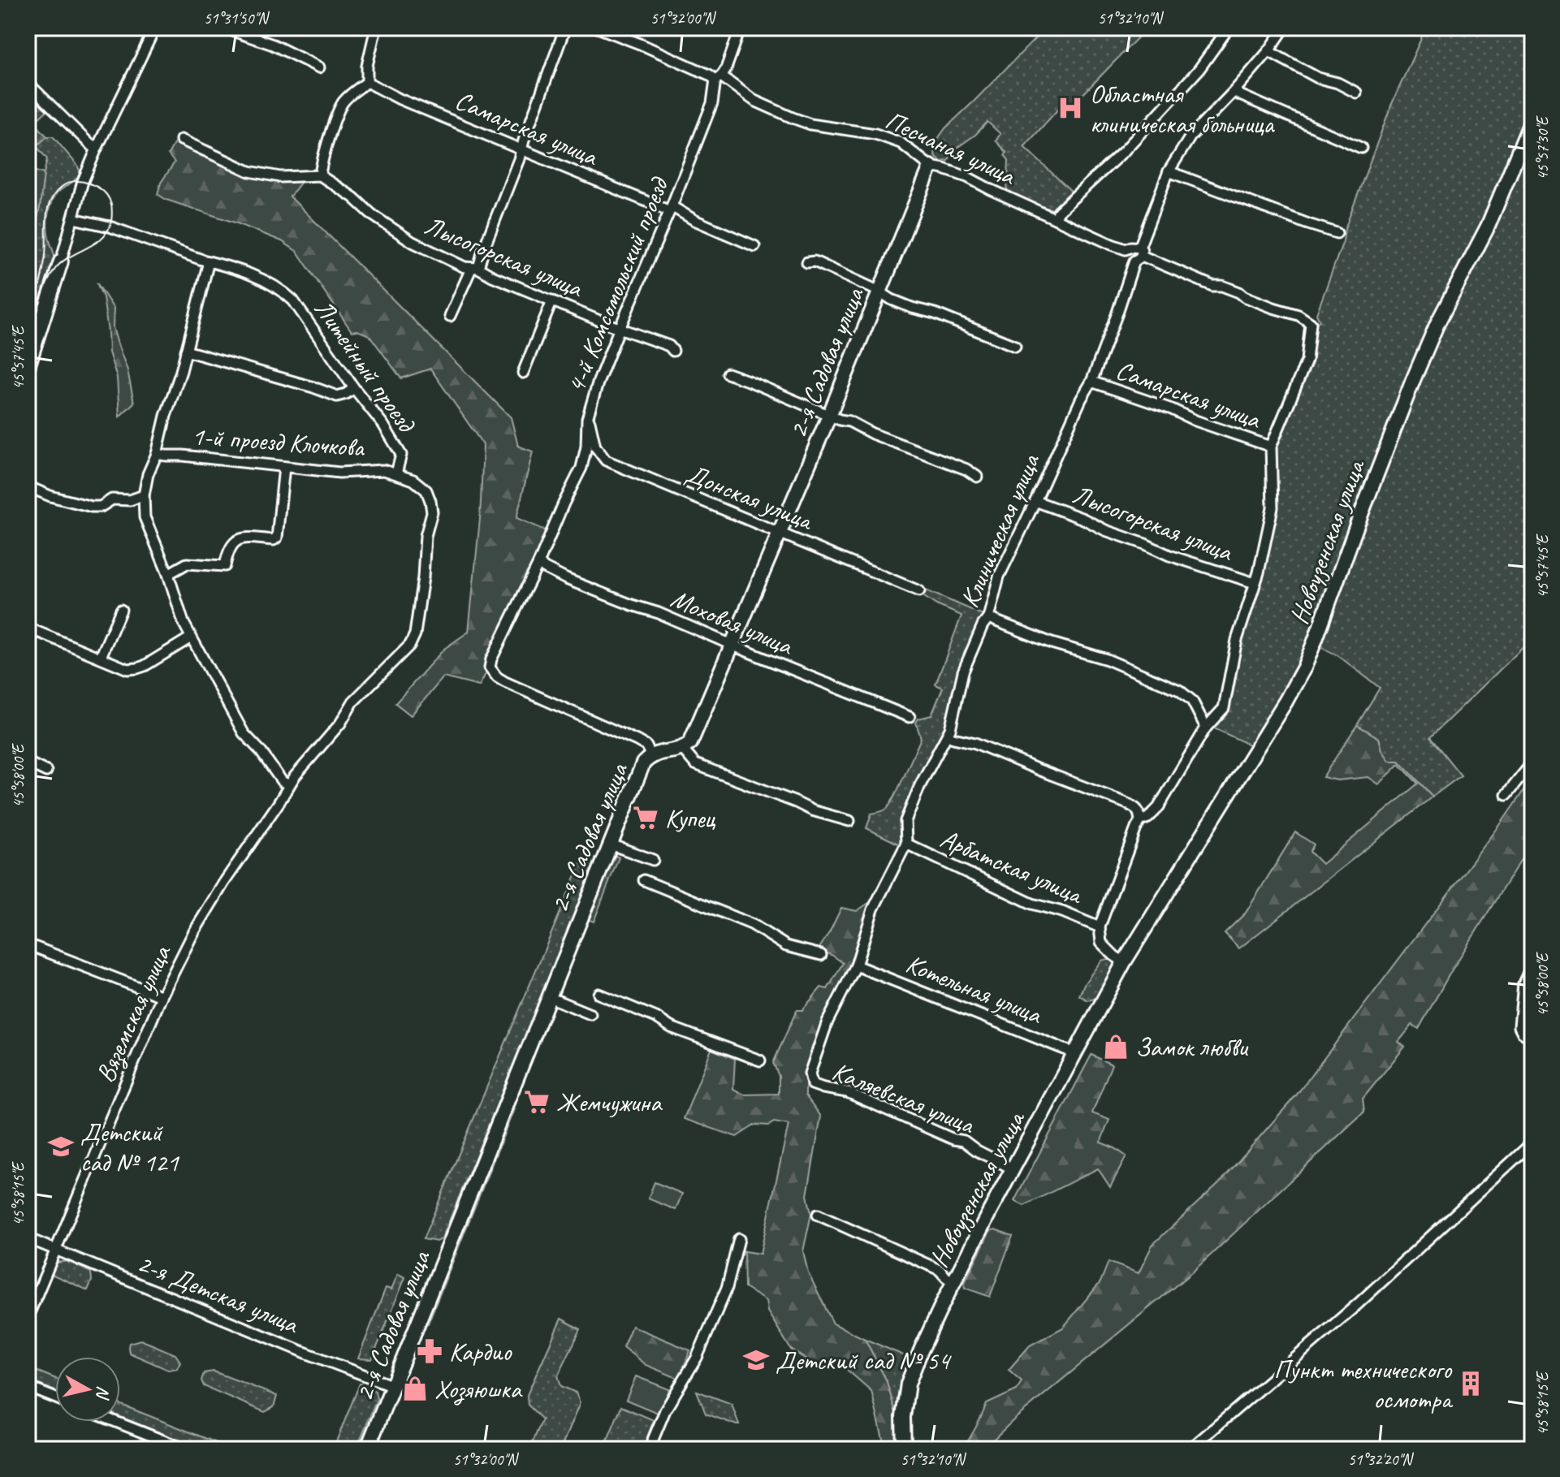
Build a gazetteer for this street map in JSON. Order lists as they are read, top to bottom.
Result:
{
  "streets": {
    "street": [
      "Самарская улица",
      "Песчаная улица",
      "Лысогорская улица",
      "4-й Комсомольский проезд",
      "2-я Садовая улица",
      "Литейный проезд",
      "1-й проезд Клочкова",
      "Донская улица",
      "Клиническая улица",
      "Новоузенская улица",
      "Моховая улица",
      "Арбатская улица",
      "Котельная улица",
      "Вяземская улица",
      "Каляевская улица",
      "2-я Детская улица"
    ]
  },
  "crossings": [
    ["Самарская улица", "4-й Комсомольский проезд"],
    ["Самарская улица", "Клиническая улица"],
    ["Самарская улица", "Новоузенская улица"],
    ["Песчаная улица", "4-й Комсомольский проезд"],
    ["Песчаная улица", "2-я Садовая улица"],
    ["Песчаная улица", "Клиническая улица"],
    ["Песчаная улица", "Новоузенская улица"],
    ["Лысогорская улица", "4-й Комсомольский проезд"],
    ["Лысогорская улица", "Клиническая улица"],
    ["Лысогорская улица", "Новоузенская улица"],
    ["4-й Комсомольский проезд", "2-я Садовая улица"],
    ["4-й Комсомольский проезд", "Донская улица"],
    ["4-й Комсомольский проезд", "Моховая улица"],
    ["2-я Садовая улица", "Донская улица"],
    ["2-я Садовая улица", "Моховая улица"],
    ["2-я Садовая улица", "2-я Детская улица"],
    ["Литейный проезд", "1-й проезд Клочкова"],
    ["Литейный проезд", "Вяземская улица"],
    ["Клиническая улица", "Арбатская улица"],
    ["Клиническая улица", "Котельная улица"],
    ["Клиническая улица", "Каляевская улица"],
    ["Новоузенская улица", "Арбатская улица"],
    ["Новоузенская улица", "Котельная улица"],
    ["Новоузенская улица", "Каляевская улица"],
    ["Вяземская улица", "2-я Детская улица"]
  ],
  "places": {
    "hospital": ["Областная клиническая больница"],
    "supermarket": ["Купец", "Жемчужина"],
    "shop": ["Замок любви", "Хозяюшка"],
    "school or university": ["Детский сад № 121", "Детский сад № 54"],
    "pharmacy": ["Кардио"],
    "building": ["Пункт технического осмотра"]
  },
  "north": "right",
  "coordinates": [
    "51°31'50\"N",
    "51°32'00\"N",
    "51°32'10\"N",
    "45°57'30\"E",
    "45°57'45\"E",
    "45°58'00\"E",
    "45°58'15\"E",
    "51°32'20\"N"
  ]
}
